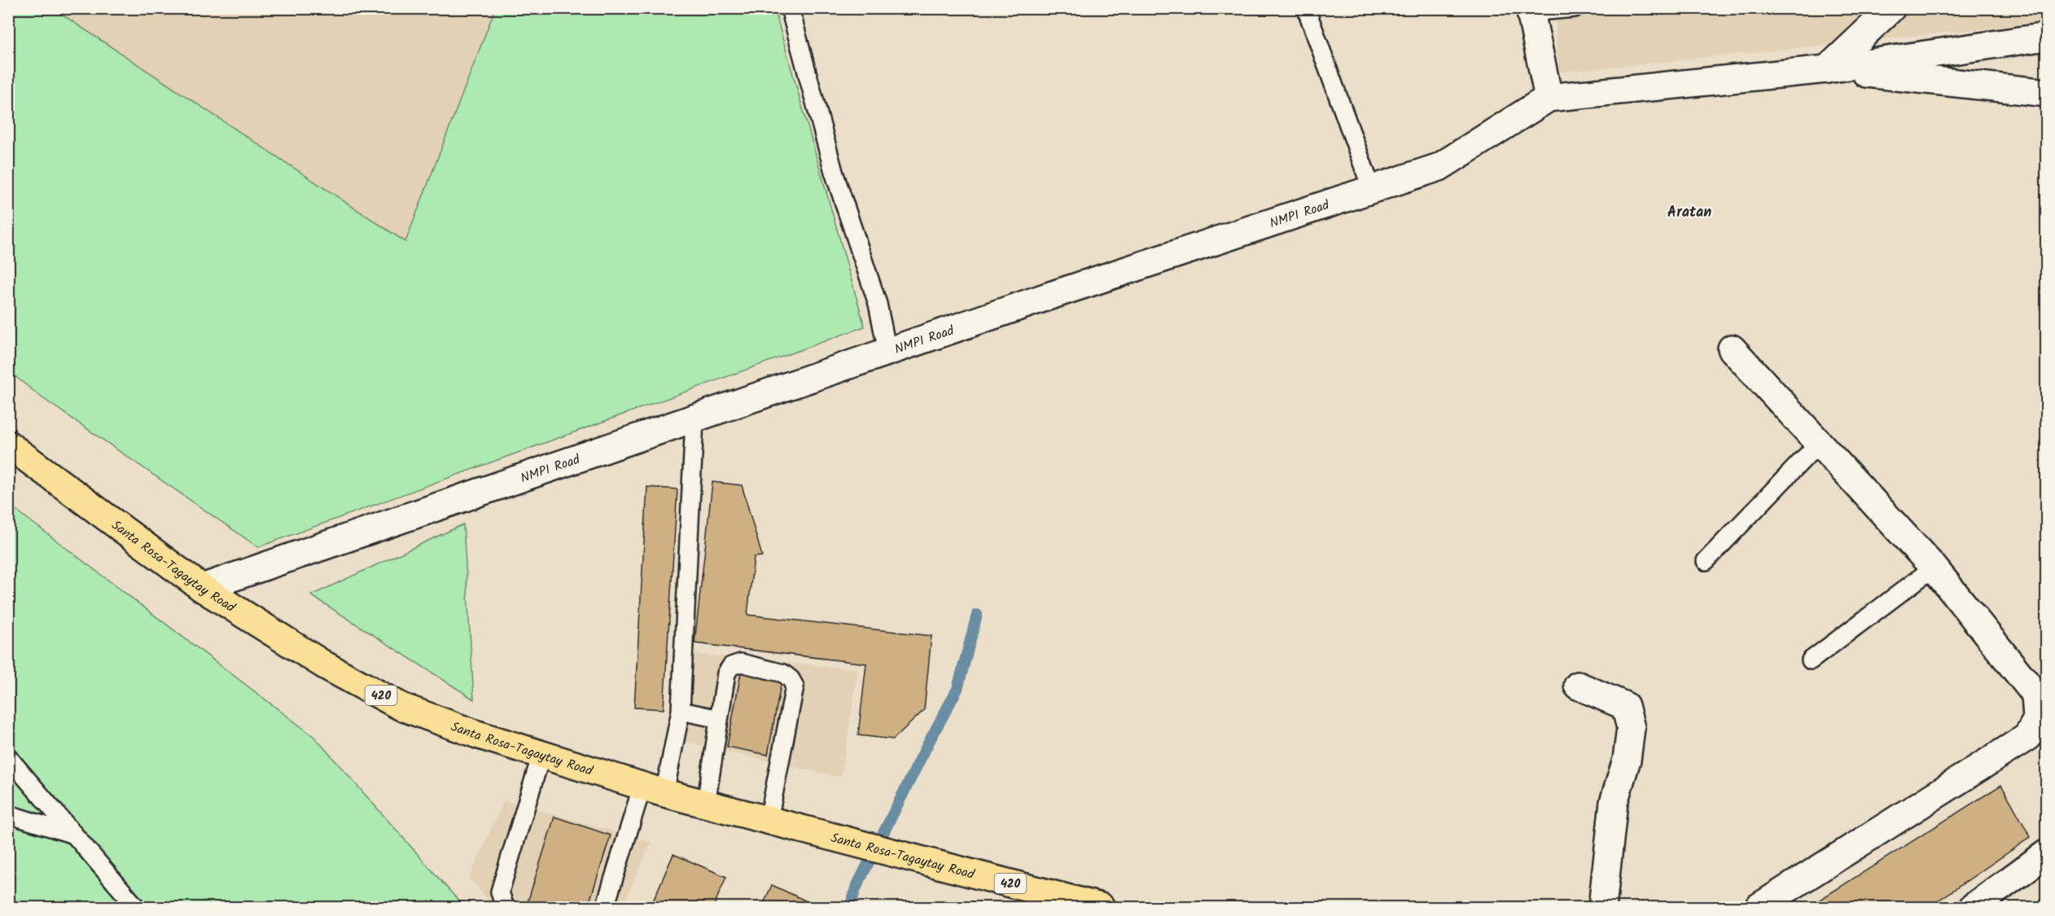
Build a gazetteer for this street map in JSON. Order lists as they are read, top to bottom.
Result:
{
  "streets": {
    "main road": ["Santa Rosa-Tagaytay Road", "420"],
    "street": ["NMPI Road"]
  },
  "crossings": [
    ["NMPI Road", "Santa Rosa-Tagaytay Road"]
  ],
  "districts": ["Aratan"]
}
